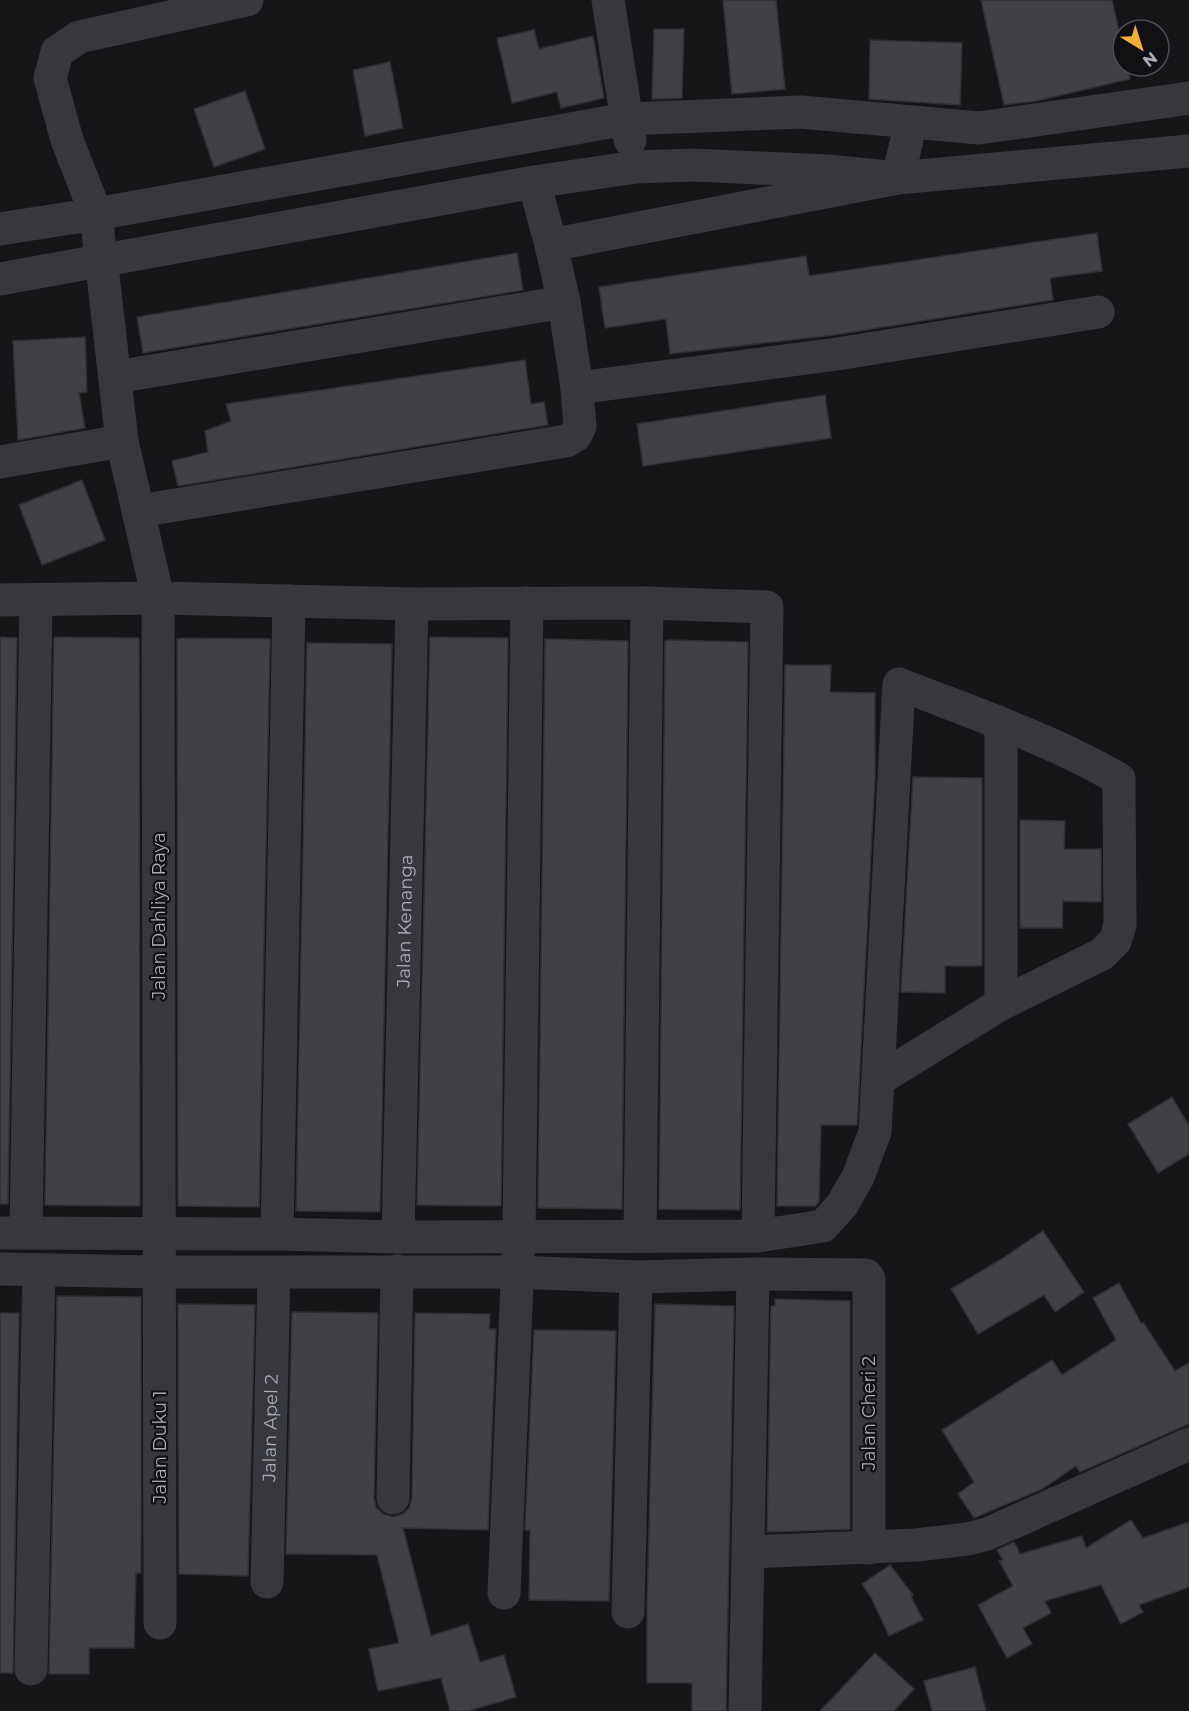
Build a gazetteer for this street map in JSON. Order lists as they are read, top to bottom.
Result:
{
  "streets": {
    "street": [
      "Jalan Dahliya Raya",
      "Jalan Kenanga",
      "Jalan Cheri 2",
      "Jalan Apel 2",
      "Jalan Duku 1"
    ]
  },
  "crossings": [
    ["Jalan Dahliya Raya", "Jalan Duku 1"]
  ],
  "north": "bottom right"
}
